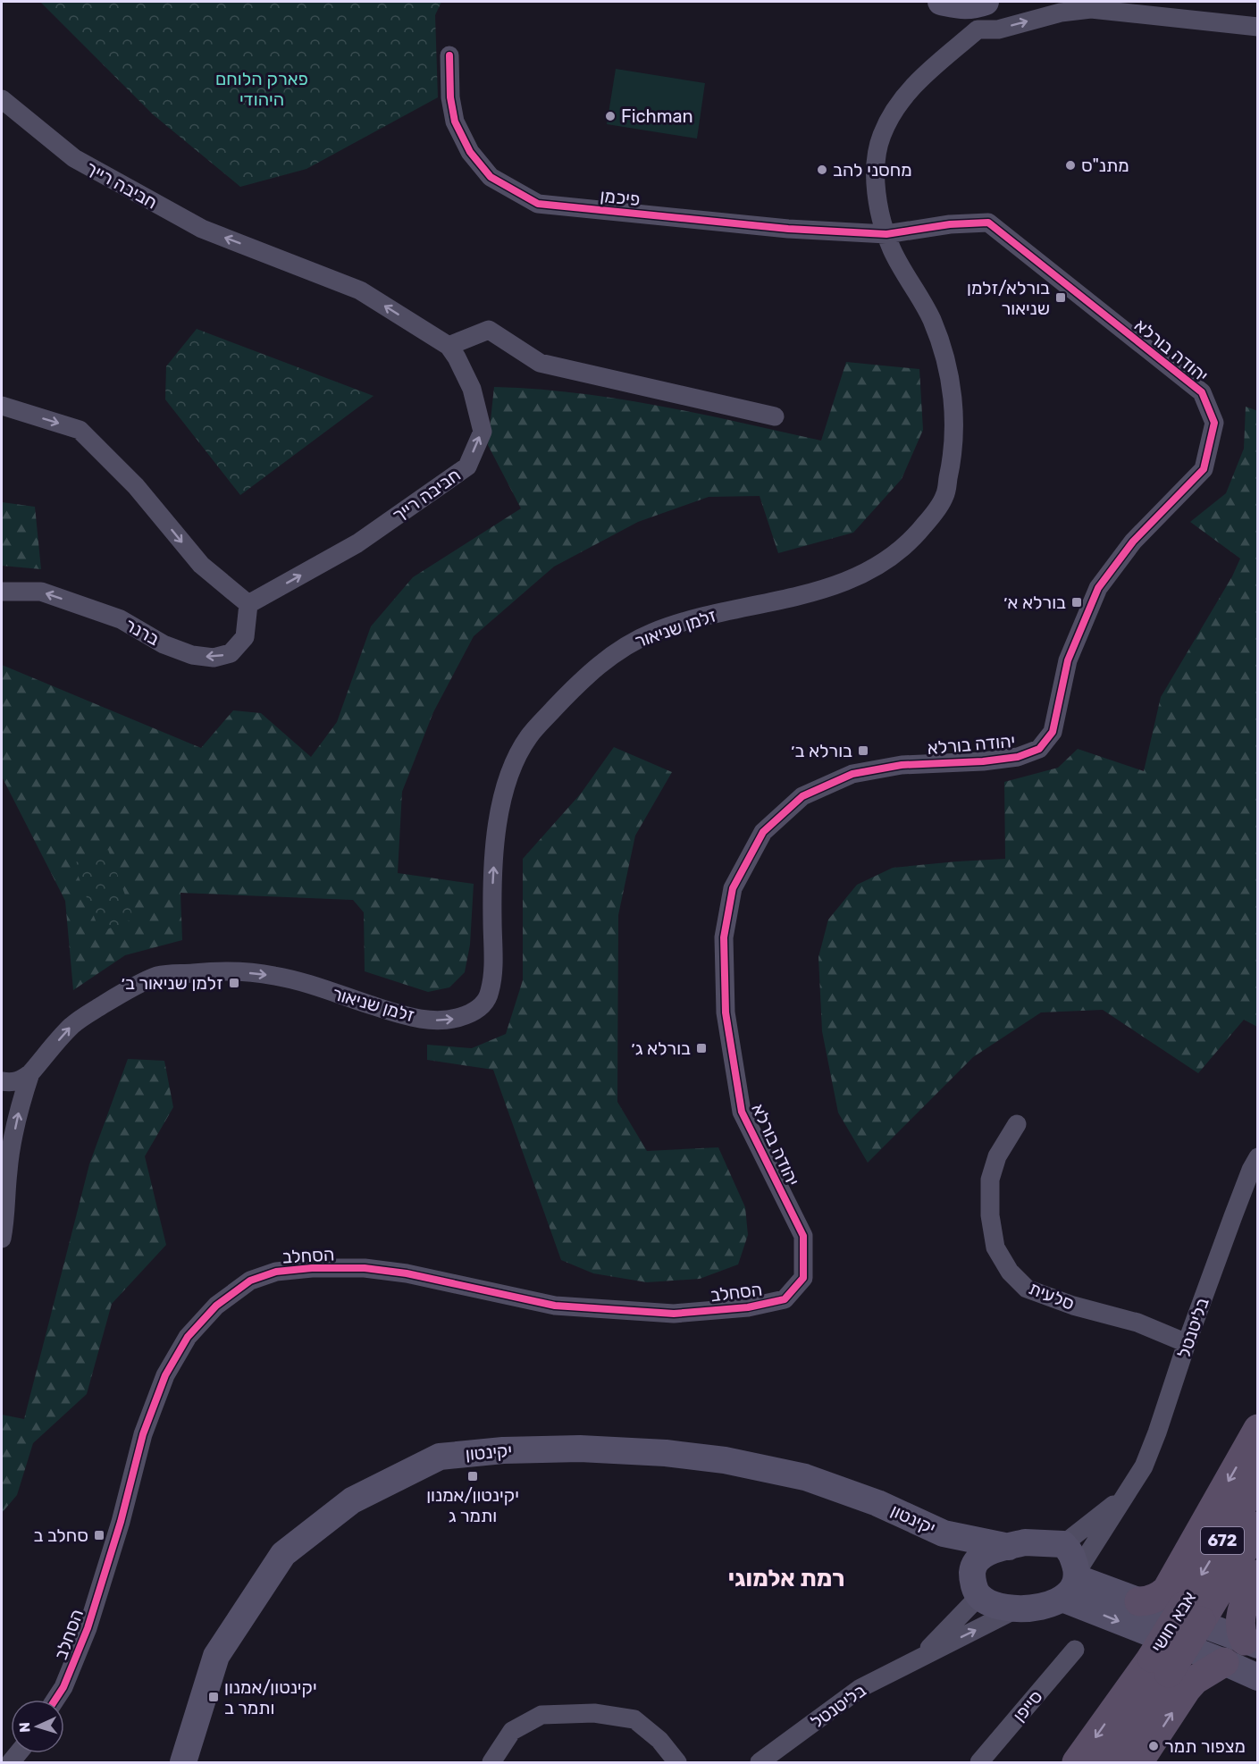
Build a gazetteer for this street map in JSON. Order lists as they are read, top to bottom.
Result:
{
  "streets": {
    "main road": ["672", "אבא חושי"],
    "street": [
      "חביבה רייך",
      "פיכמן",
      "יהודה בורלא",
      "זלמן שניאור",
      "ברנר",
      "הסחלב",
      "סלעית",
      "בליטנטל",
      "יקינטון",
      "סייפן"
    ]
  },
  "crossings": [
    ["חביבה רייך", "ברנר"],
    ["פיכמן", "יהודה בורלא"],
    ["פיכמן", "זלמן שניאור"],
    ["יהודה בורלא", "זלמן שניאור"],
    ["יהודה בורלא", "הסחלב"],
    ["סלעית", "בליטנטל"],
    ["בליטנטל", "יקינטון"]
  ],
  "one_way": ["ברנר"],
  "districts": ["רמת אלמוגי"],
  "parks": ["פארק הלוחם היהודי"],
  "places": {
    "other": [
      "Fichman",
      "מתנ\"ס",
      "מחסני להב",
      "מצפור תמר"
    ],
    "transit": [
      "בורלא/זלמן שניאור",
      "בורלא א׳",
      "בורלא ב׳",
      "זלמן שניאור ב׳",
      "בורלא ג׳",
      "יקינטון/אמנון ותמר ג",
      "סחלב ב",
      "יקינטון/אמנון ותמר ב"
    ]
  },
  "north": "left"
}
